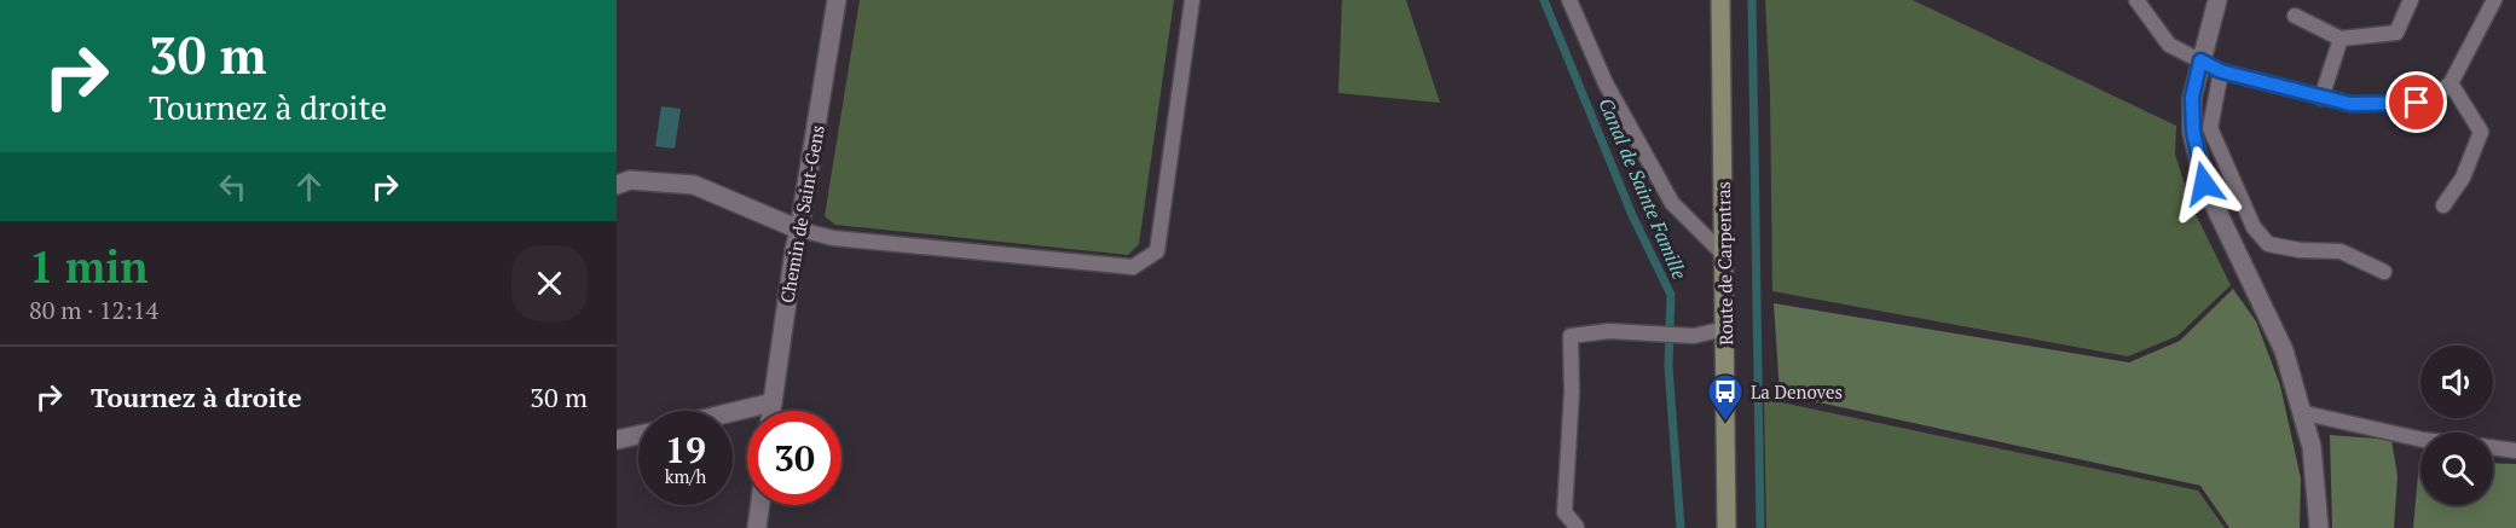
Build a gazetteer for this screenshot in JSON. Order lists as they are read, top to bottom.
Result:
{
  "streets": {
    "main road": ["Route de Carpentras"],
    "street": ["Chemin de Saint-Gens"]
  },
  "water": ["Canal de Sainte Famille"],
  "places": {
    "bus stop": ["La Denoves"]
  },
  "page": {
    "turn": ["30 m", "Tournez à droite"],
    "heading": ["1 min", "80 m · 12:14"],
    "list": [
      {
        "name": "Tournez à droite",
        "value": "30 m"
      }
    ],
    "speed": "19 km/h",
    "limit": "30"
  }
}
